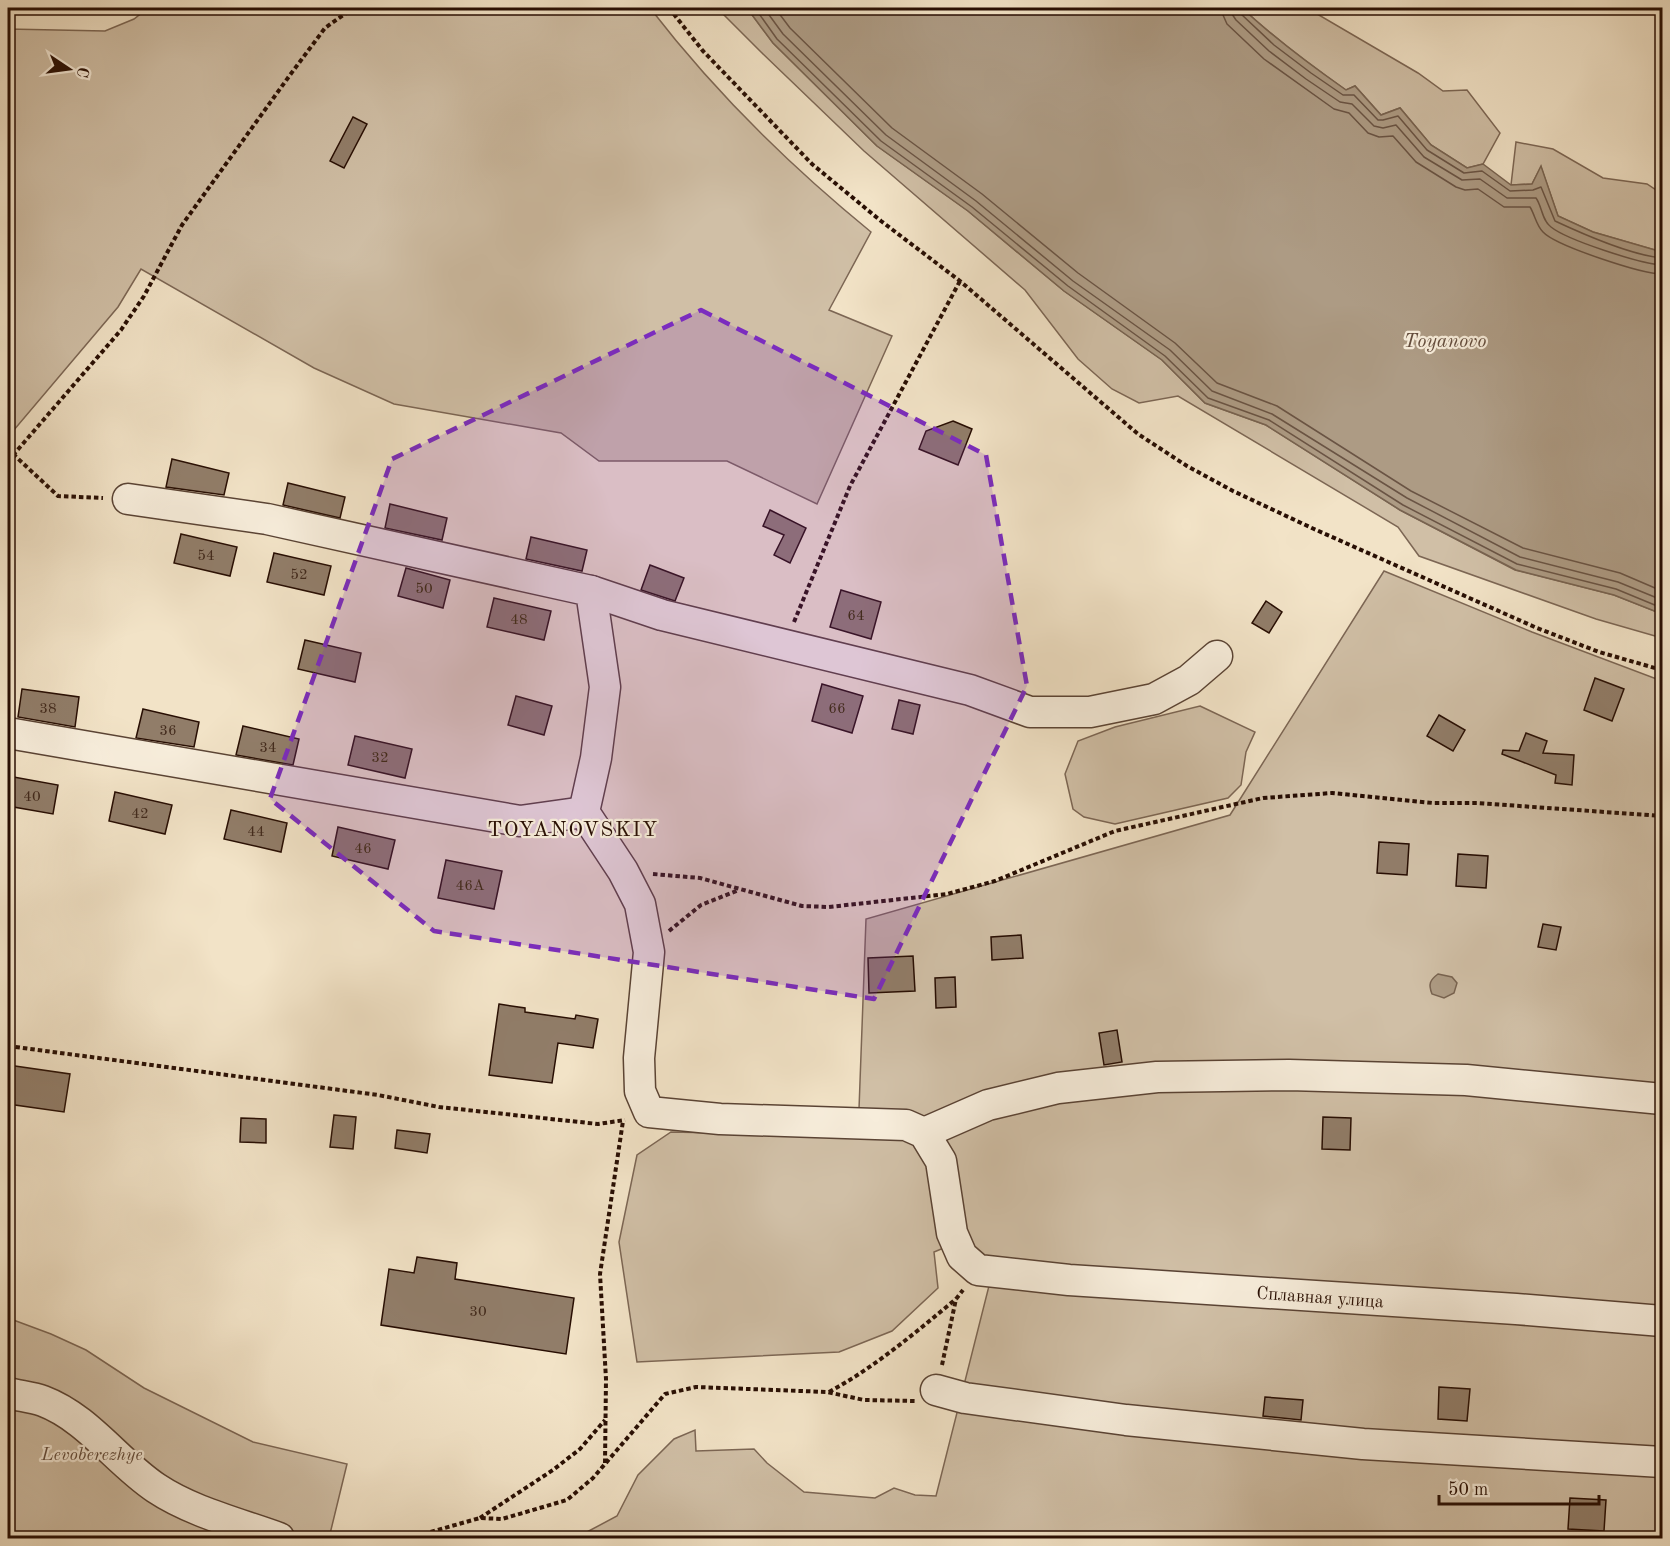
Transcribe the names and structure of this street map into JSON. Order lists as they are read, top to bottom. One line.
{"streets":{"street":["Сплавная улица"]},"districts":["TOYANOVSKIY"],"water":["Toyanovo"],"parks":["Levoberezhye"],"house_numbers":["54","52","50","64","48","38","66","36","34","32","40","42","44","46","46А","30"],"scale_bar":"50 m","north":"right"}
